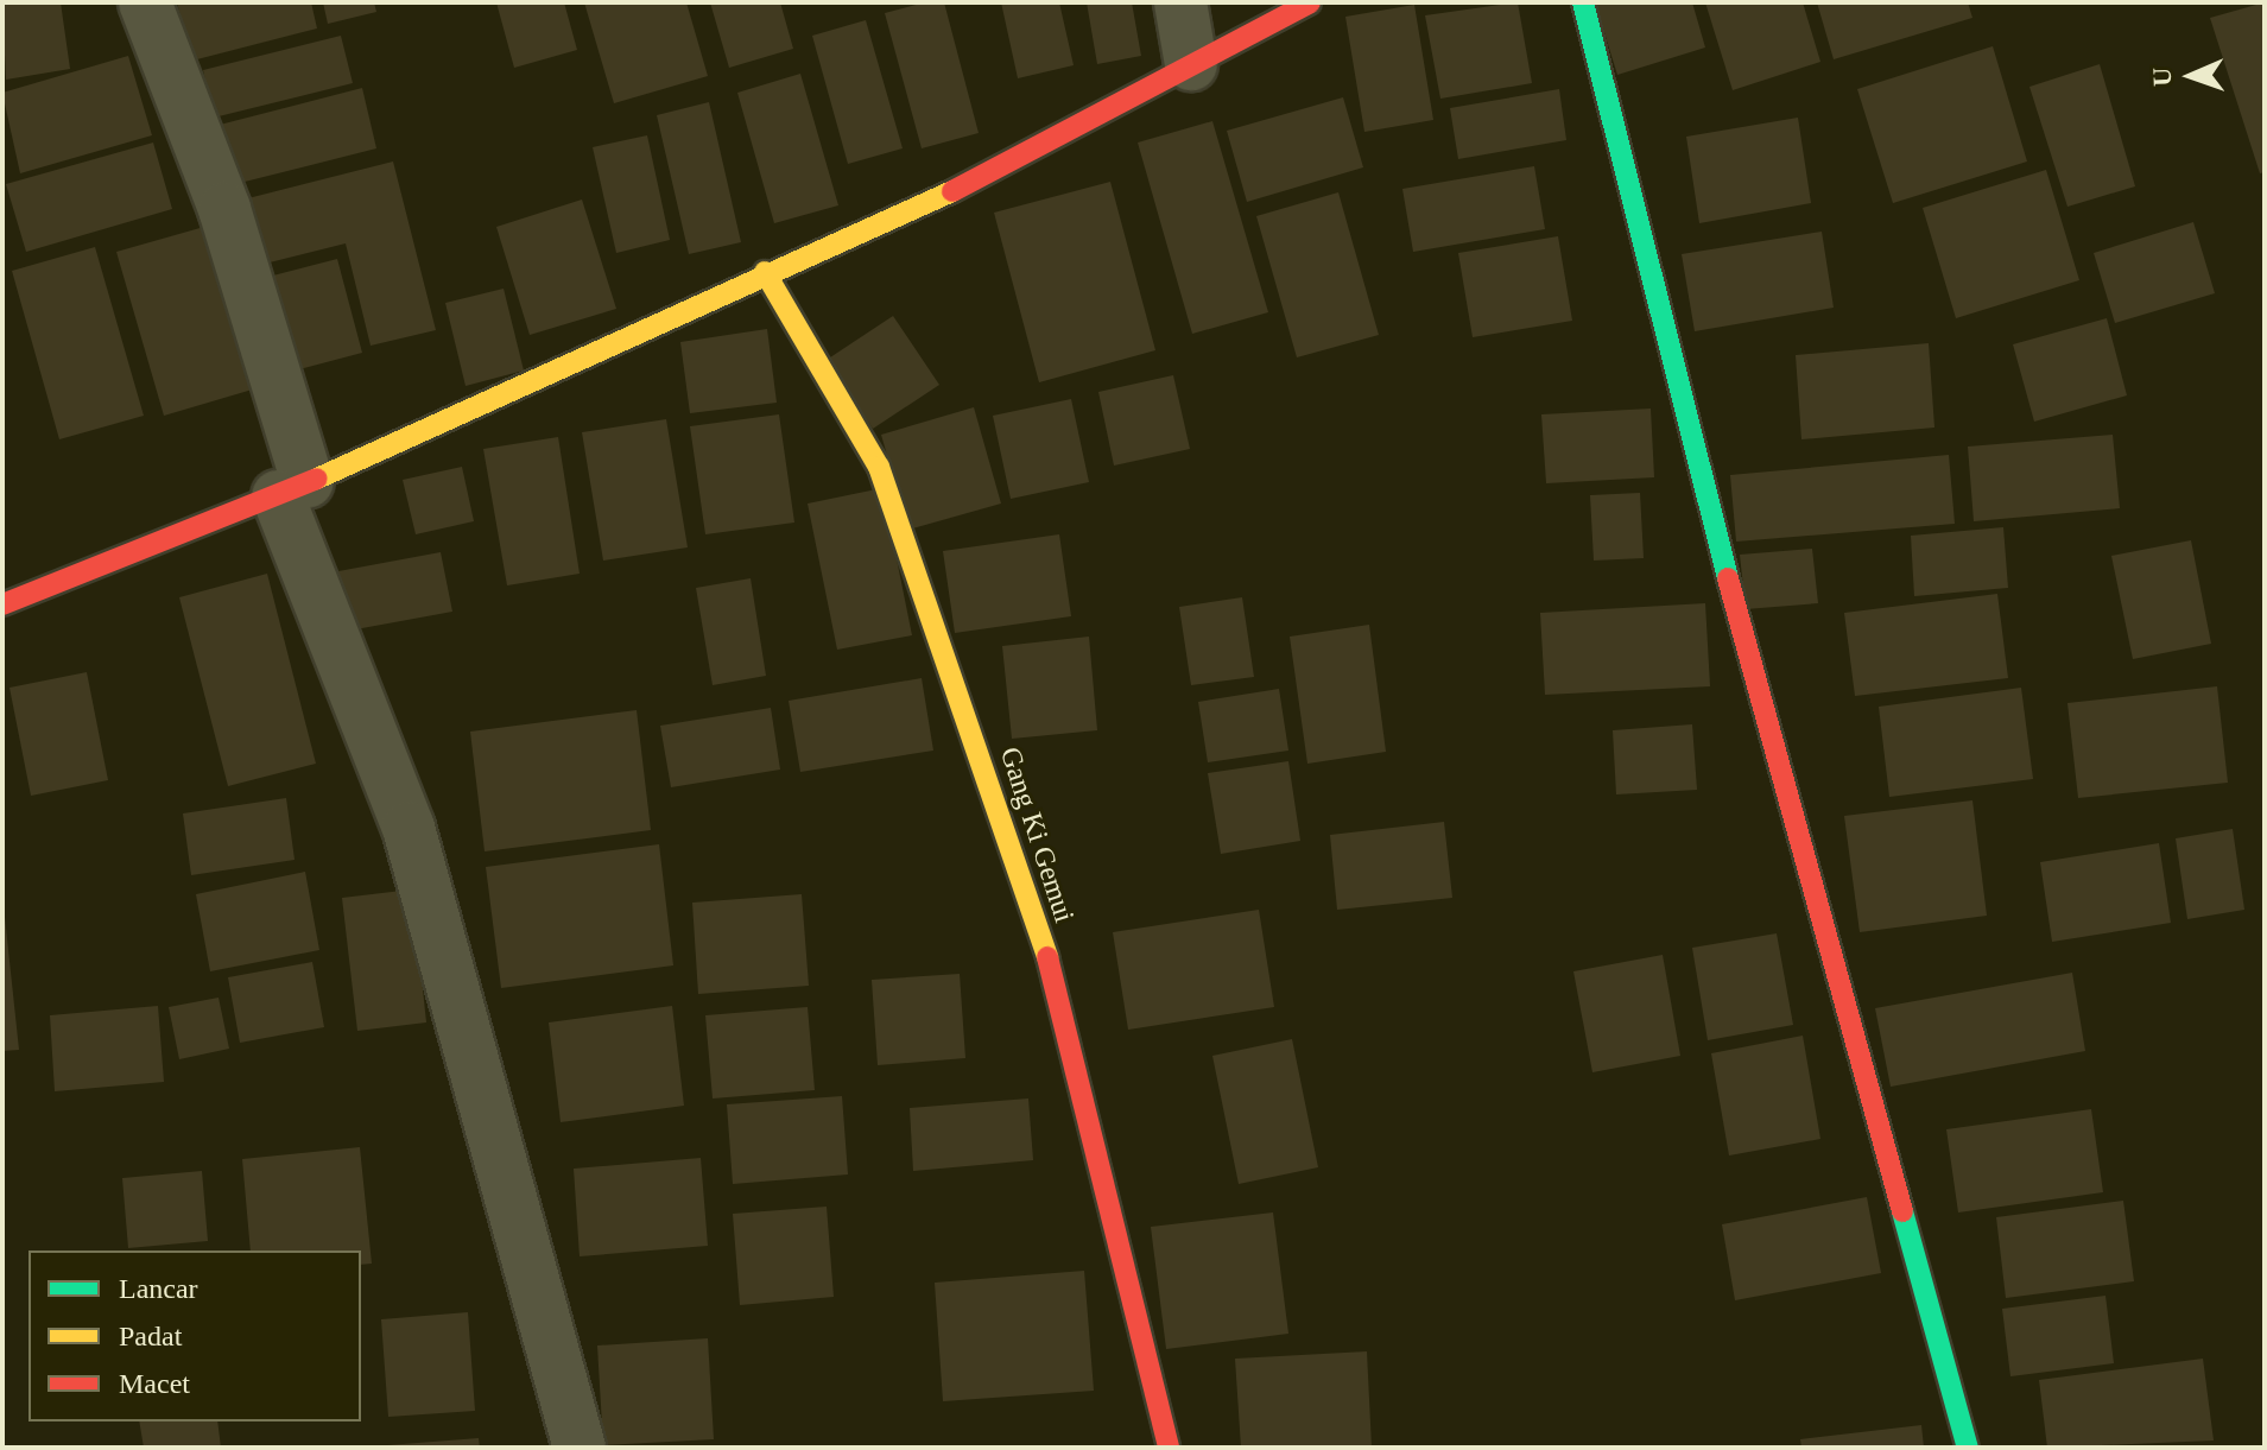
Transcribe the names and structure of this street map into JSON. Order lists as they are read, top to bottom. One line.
{"streets":{"street":["Gang Ki Gemui"]},"legend":["Lancar","Padat","Macet"],"north":"left"}
